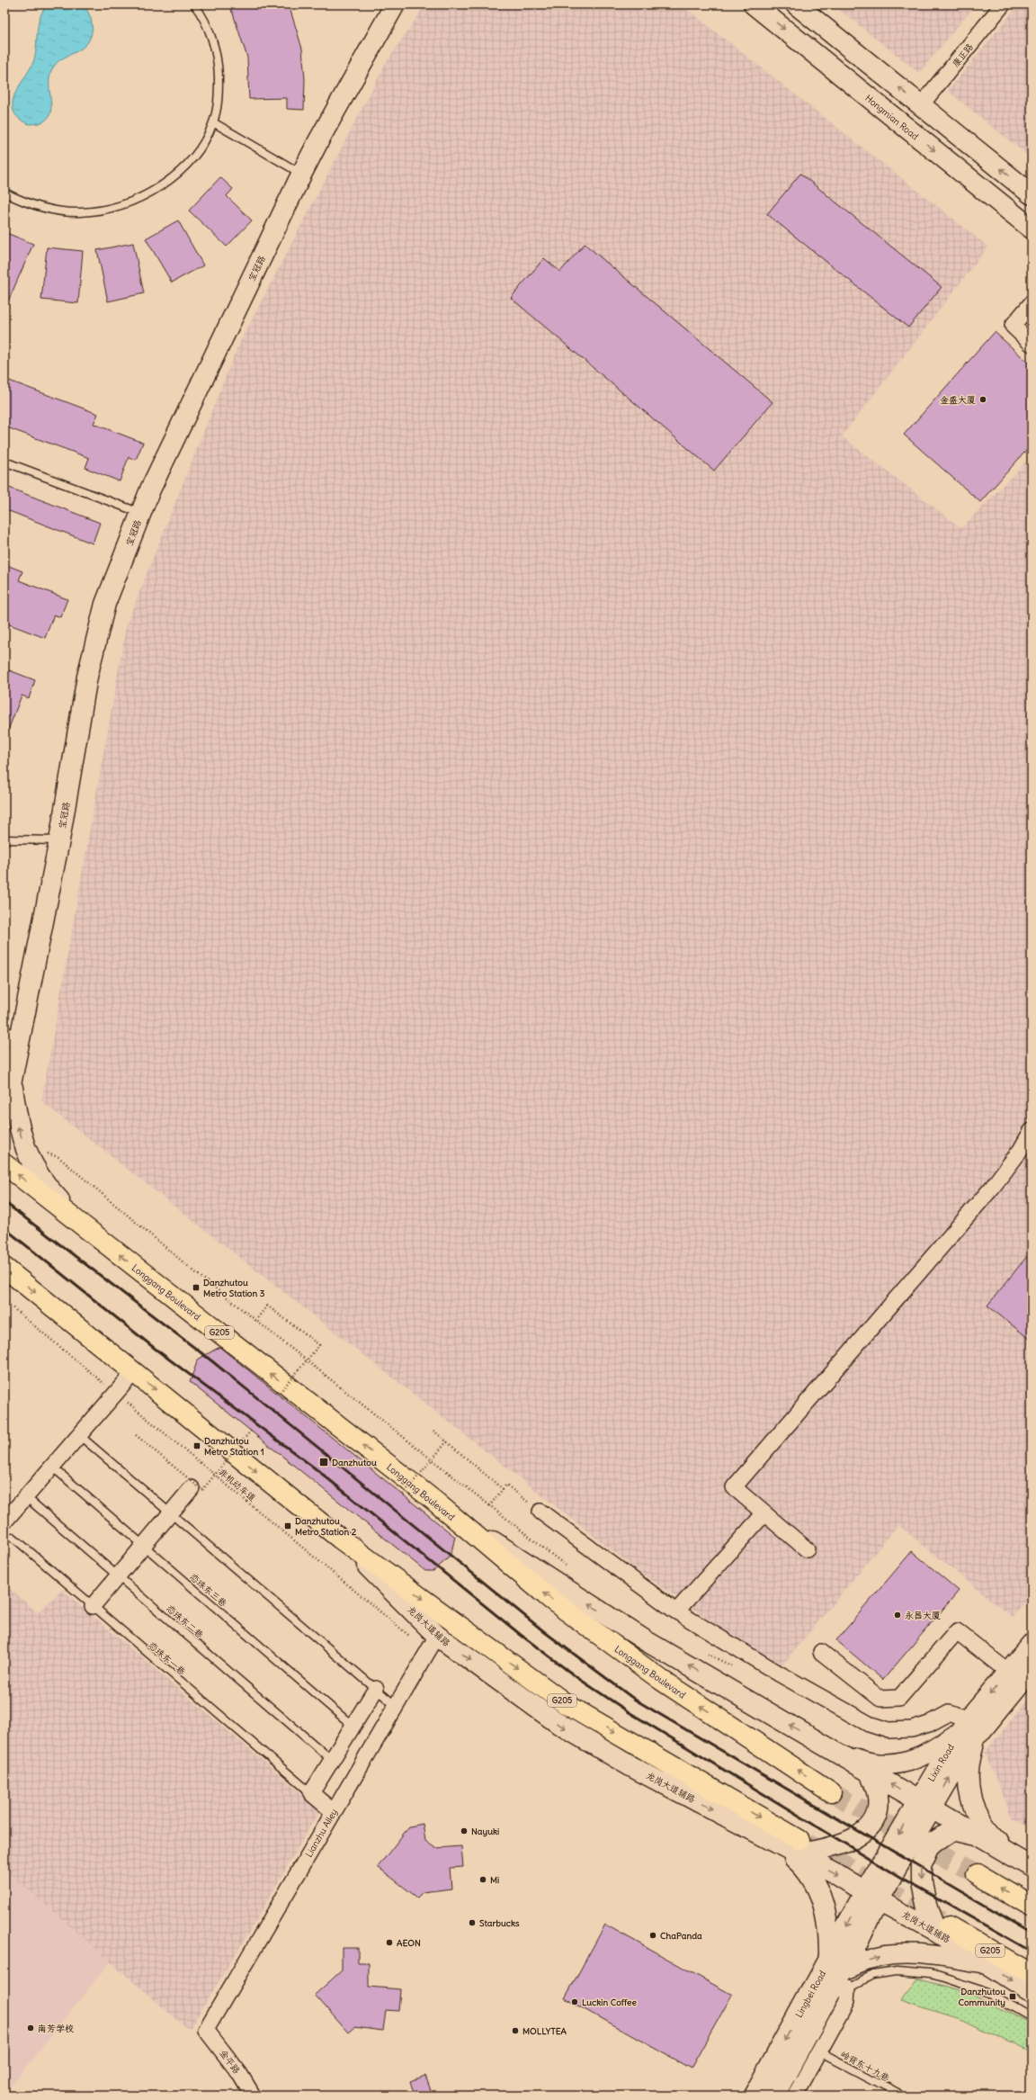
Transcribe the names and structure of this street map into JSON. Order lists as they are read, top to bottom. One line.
{"streets":{"highway":["Longgang Boulevard","G205"],"street":["康正路","Hongmian Road","宝冠路","龙岗大道辅路","Lixin Road","Lianzhu Alley","Lingbei Road","金平路"],"lane":["恋珠东三巷","恋珠东二巷","恋珠东一巷","岭背东十九巷"],"path":["非机动车道"]},"crossings":[["G205","龙岗大道辅路"],["非机动车道","龙岗大道辅路"],["非机动车道","Lianzhu Alley"],["龙岗大道辅路","Lixin Road"],["龙岗大道辅路","Lianzhu Alley"],["龙岗大道辅路","Lingbei Road"],["Lixin Road","Lingbei Road"],["Lianzhu Alley","金平路"]],"places":{"other":["金盛大厦","永昌大厦","Nayuki","Mi","Starbucks","ChaPanda","AEON","Luckin Coffee","南芳学校","MOLLYTEA"],"transit":["Danzhutou Metro Station 3","Danzhutou Metro Station 1","Danzhutou","Danzhutou Metro Station 2","Danzhutou Community"]}}
